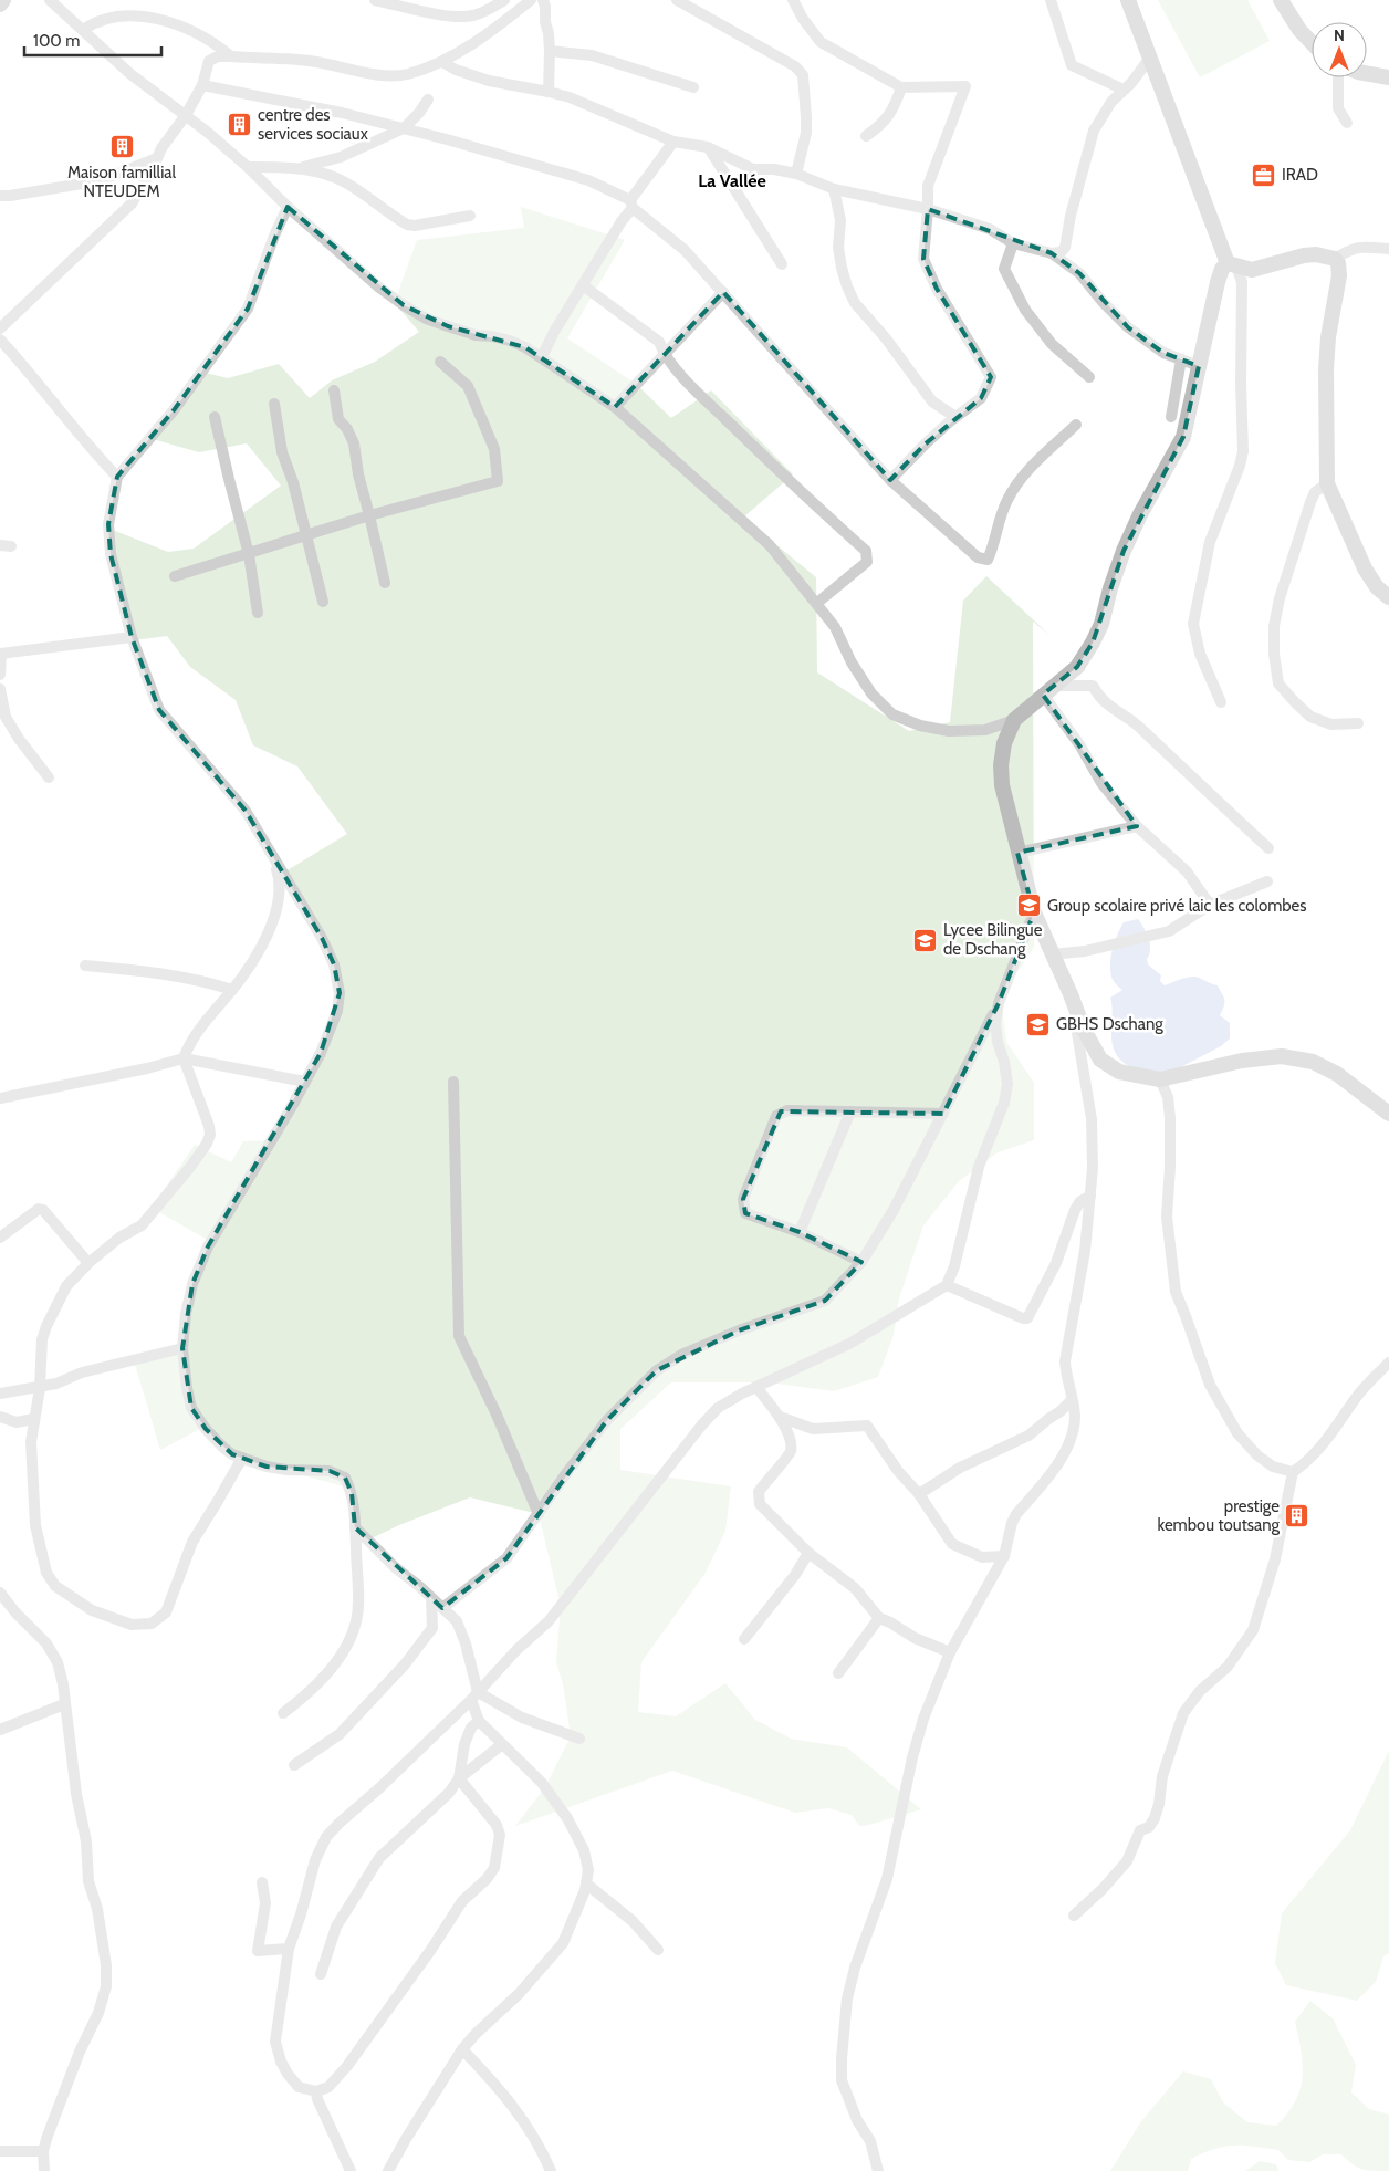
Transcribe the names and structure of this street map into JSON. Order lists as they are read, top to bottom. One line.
{"districts":["La Vallée"],"places":{"building":["centre des services sociaux","Maison famillial NTEUDEM","prestige kembou toutsang"],"office":["IRAD"],"school or university":["Group scolaire privé laic les colombes","Lycee Bilingue de Dschang","GBHS Dschang"]},"scale_bar":"100 m","north":"top"}
